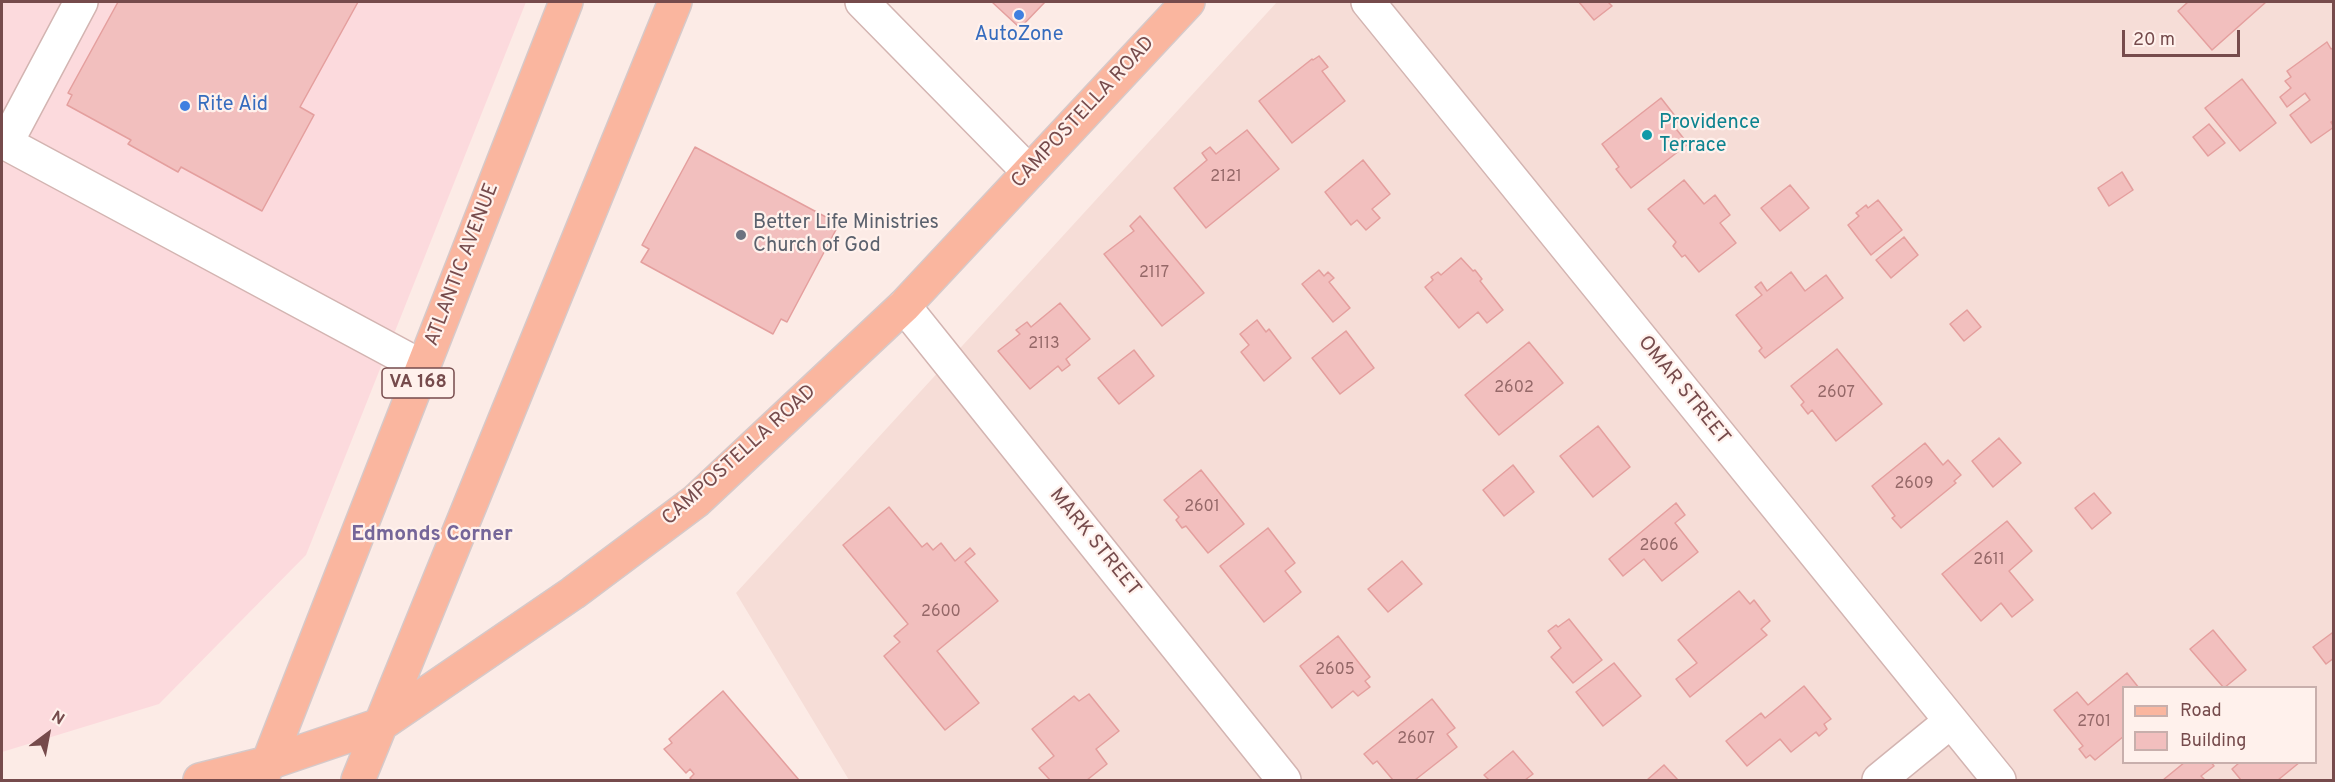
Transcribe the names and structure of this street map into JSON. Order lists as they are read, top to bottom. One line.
{"streets":{"main road":["CAMPOSTELLA ROAD","ATLANTIC AVENUE","VA 168"],"street":["OMAR STREET","MARK STREET"]},"crossings":[["CAMPOSTELLA ROAD","ATLANTIC AVENUE"],["CAMPOSTELLA ROAD","MARK STREET"]],"districts":["Edmonds Corner"],"places":["AutoZone","Rite Aid","Providence Terrace","Better Life Ministries Church of God"],"house_numbers":["2121","2117","2113","2602","2607","2609","2601","2606","2611","2600","2605","2701","2607"],"legend":["Road","Building"],"scale_bar":"20 m","north":"top right"}
